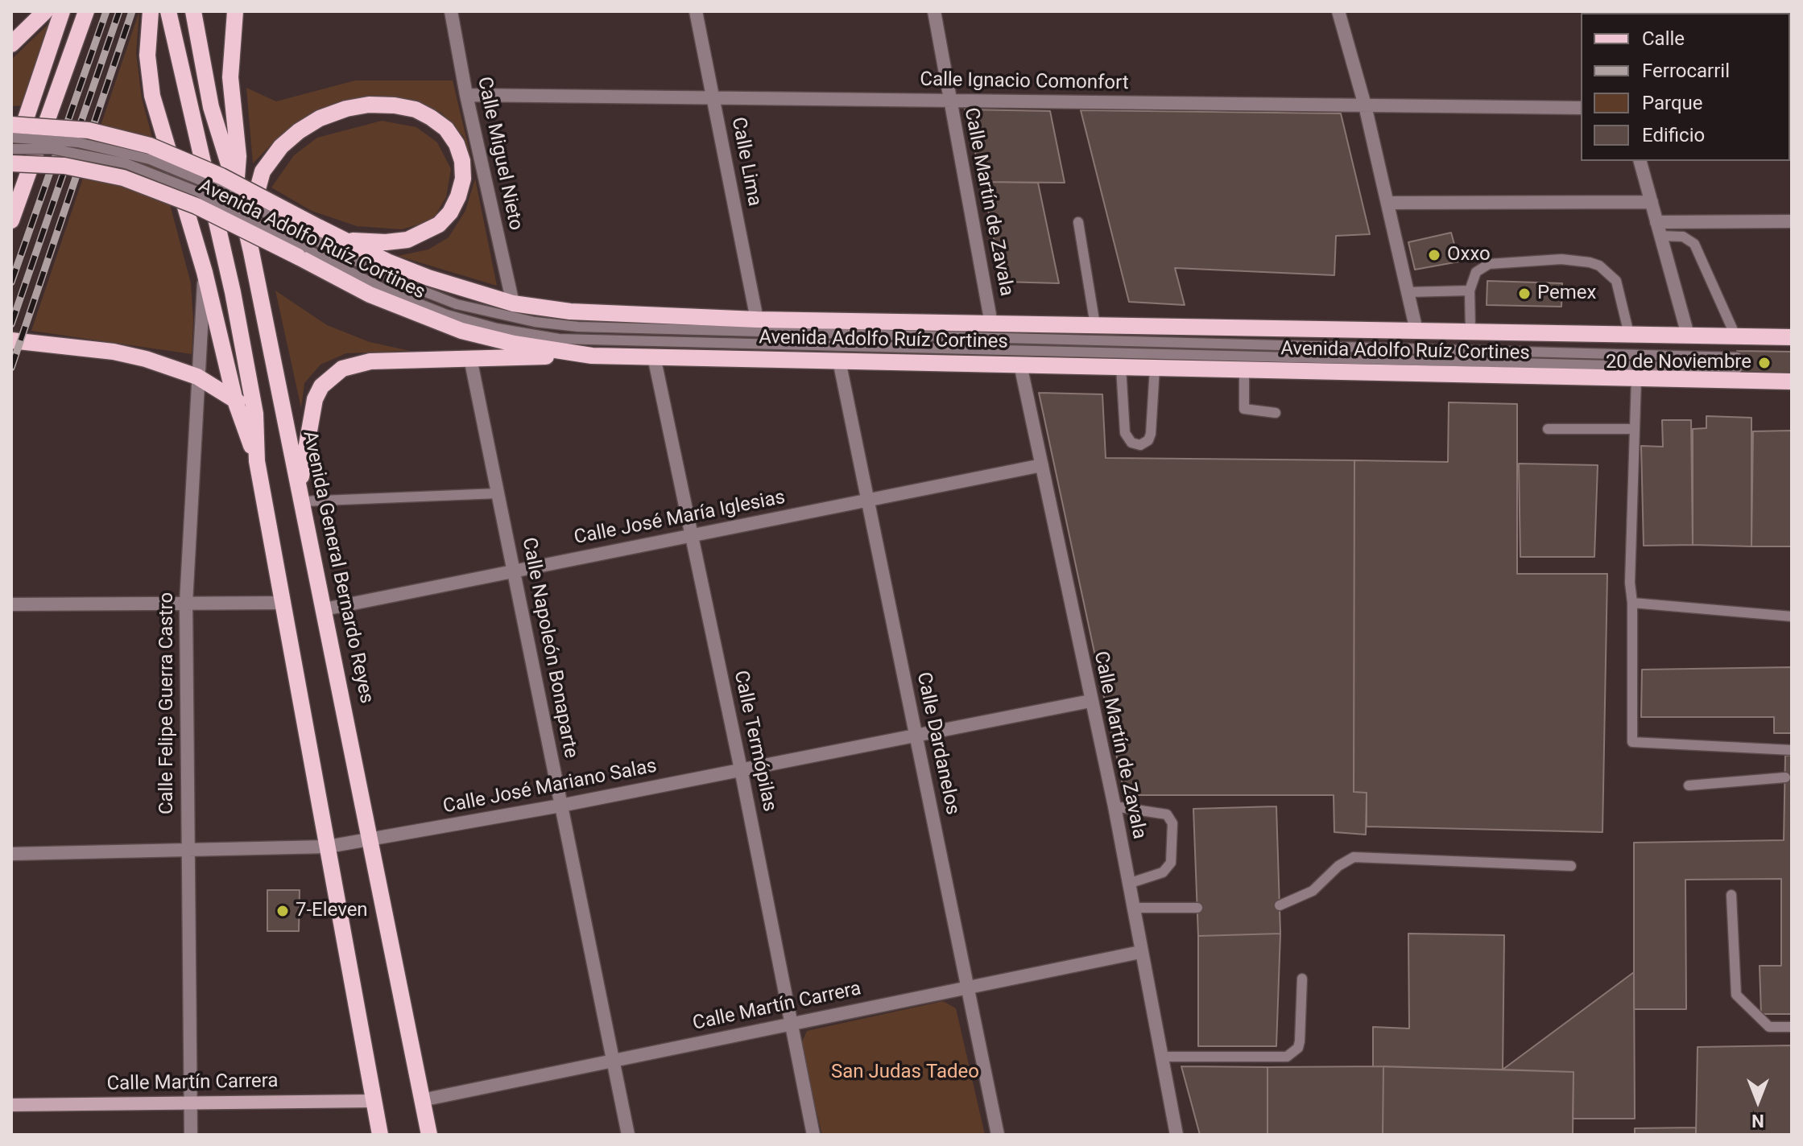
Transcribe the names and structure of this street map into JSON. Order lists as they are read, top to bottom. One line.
{"streets":{"main road":["Avenida Adolfo Ruíz Cortines","Avenida General Bernardo Reyes"],"street":["Calle Ignacio Comonfort","Calle Miguel Nieto","Calle Lima","Calle Martín de Zavala","Calle José María Iglesias","Calle Napoleón Bonaparte","Calle Felipe Guerra Castro","Calle Termópilas","Calle Dardanelos","Calle José Mariano Salas","Calle Martín Carrera"]},"crossings":[["Calle Ignacio Comonfort","Calle Miguel Nieto"],["Calle Ignacio Comonfort","Calle Lima"],["Calle Ignacio Comonfort","Calle Martín de Zavala"],["Calle Miguel Nieto","Avenida Adolfo Ruíz Cortines"],["Calle Lima","Avenida Adolfo Ruíz Cortines"],["Calle Martín de Zavala","Avenida Adolfo Ruíz Cortines"],["Calle Martín de Zavala","Calle José María Iglesias"],["Calle Martín de Zavala","Calle José Mariano Salas"],["Calle Martín de Zavala","Calle Martín Carrera"],["Avenida Adolfo Ruíz Cortines","Calle Termópilas"],["Avenida Adolfo Ruíz Cortines","Calle Dardanelos"],["Calle José María Iglesias","Avenida General Bernardo Reyes"],["Calle José María Iglesias","Calle Napoleón Bonaparte"],["Calle José María Iglesias","Calle Termópilas"],["Calle José María Iglesias","Calle Dardanelos"],["Avenida General Bernardo Reyes","Calle José Mariano Salas"],["Avenida General Bernardo Reyes","Calle Martín Carrera"],["Calle Napoleón Bonaparte","Calle José Mariano Salas"],["Calle Napoleón Bonaparte","Calle Martín Carrera"],["Calle Felipe Guerra Castro","Calle José Mariano Salas"],["Calle Felipe Guerra Castro","Calle Martín Carrera"],["Calle Termópilas","Calle José Mariano Salas"],["Calle Termópilas","Calle Martín Carrera"],["Calle Dardanelos","Calle José Mariano Salas"],["Calle Dardanelos","Calle Martín Carrera"]],"parks":["San Judas Tadeo"],"places":["Oxxo","Pemex","20 de Noviembre","7-Eleven"],"legend":["Calle","Ferrocarril","Parque","Edificio"],"north":"bottom"}
